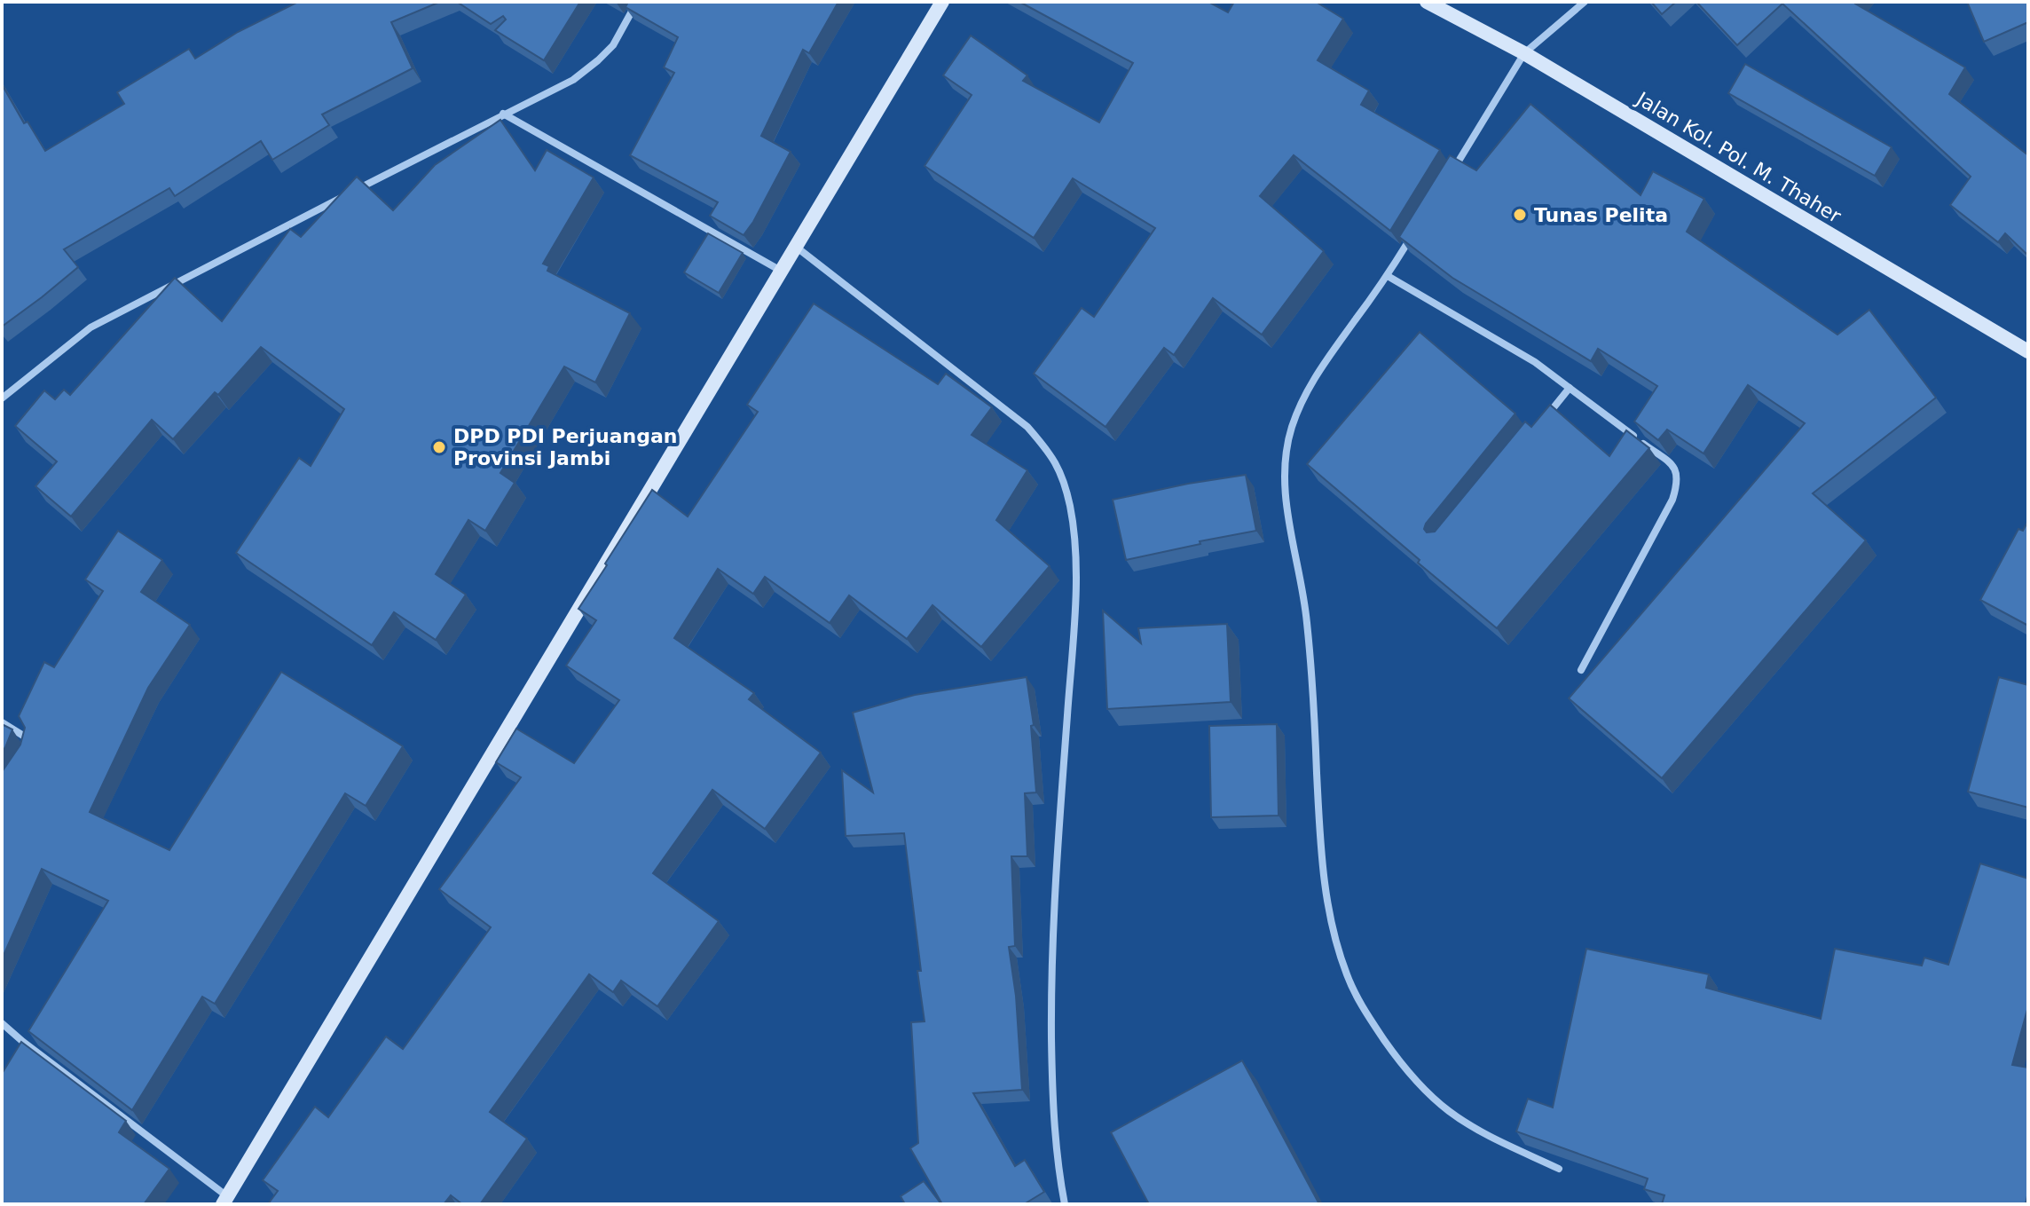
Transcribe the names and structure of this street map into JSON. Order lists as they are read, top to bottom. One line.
{"streets":{"street":["Jalan Kol. Pol. M. Thaher"]},"places":["Tunas Pelita","DPD PDI Perjuangan Provinsi Jambi"]}
